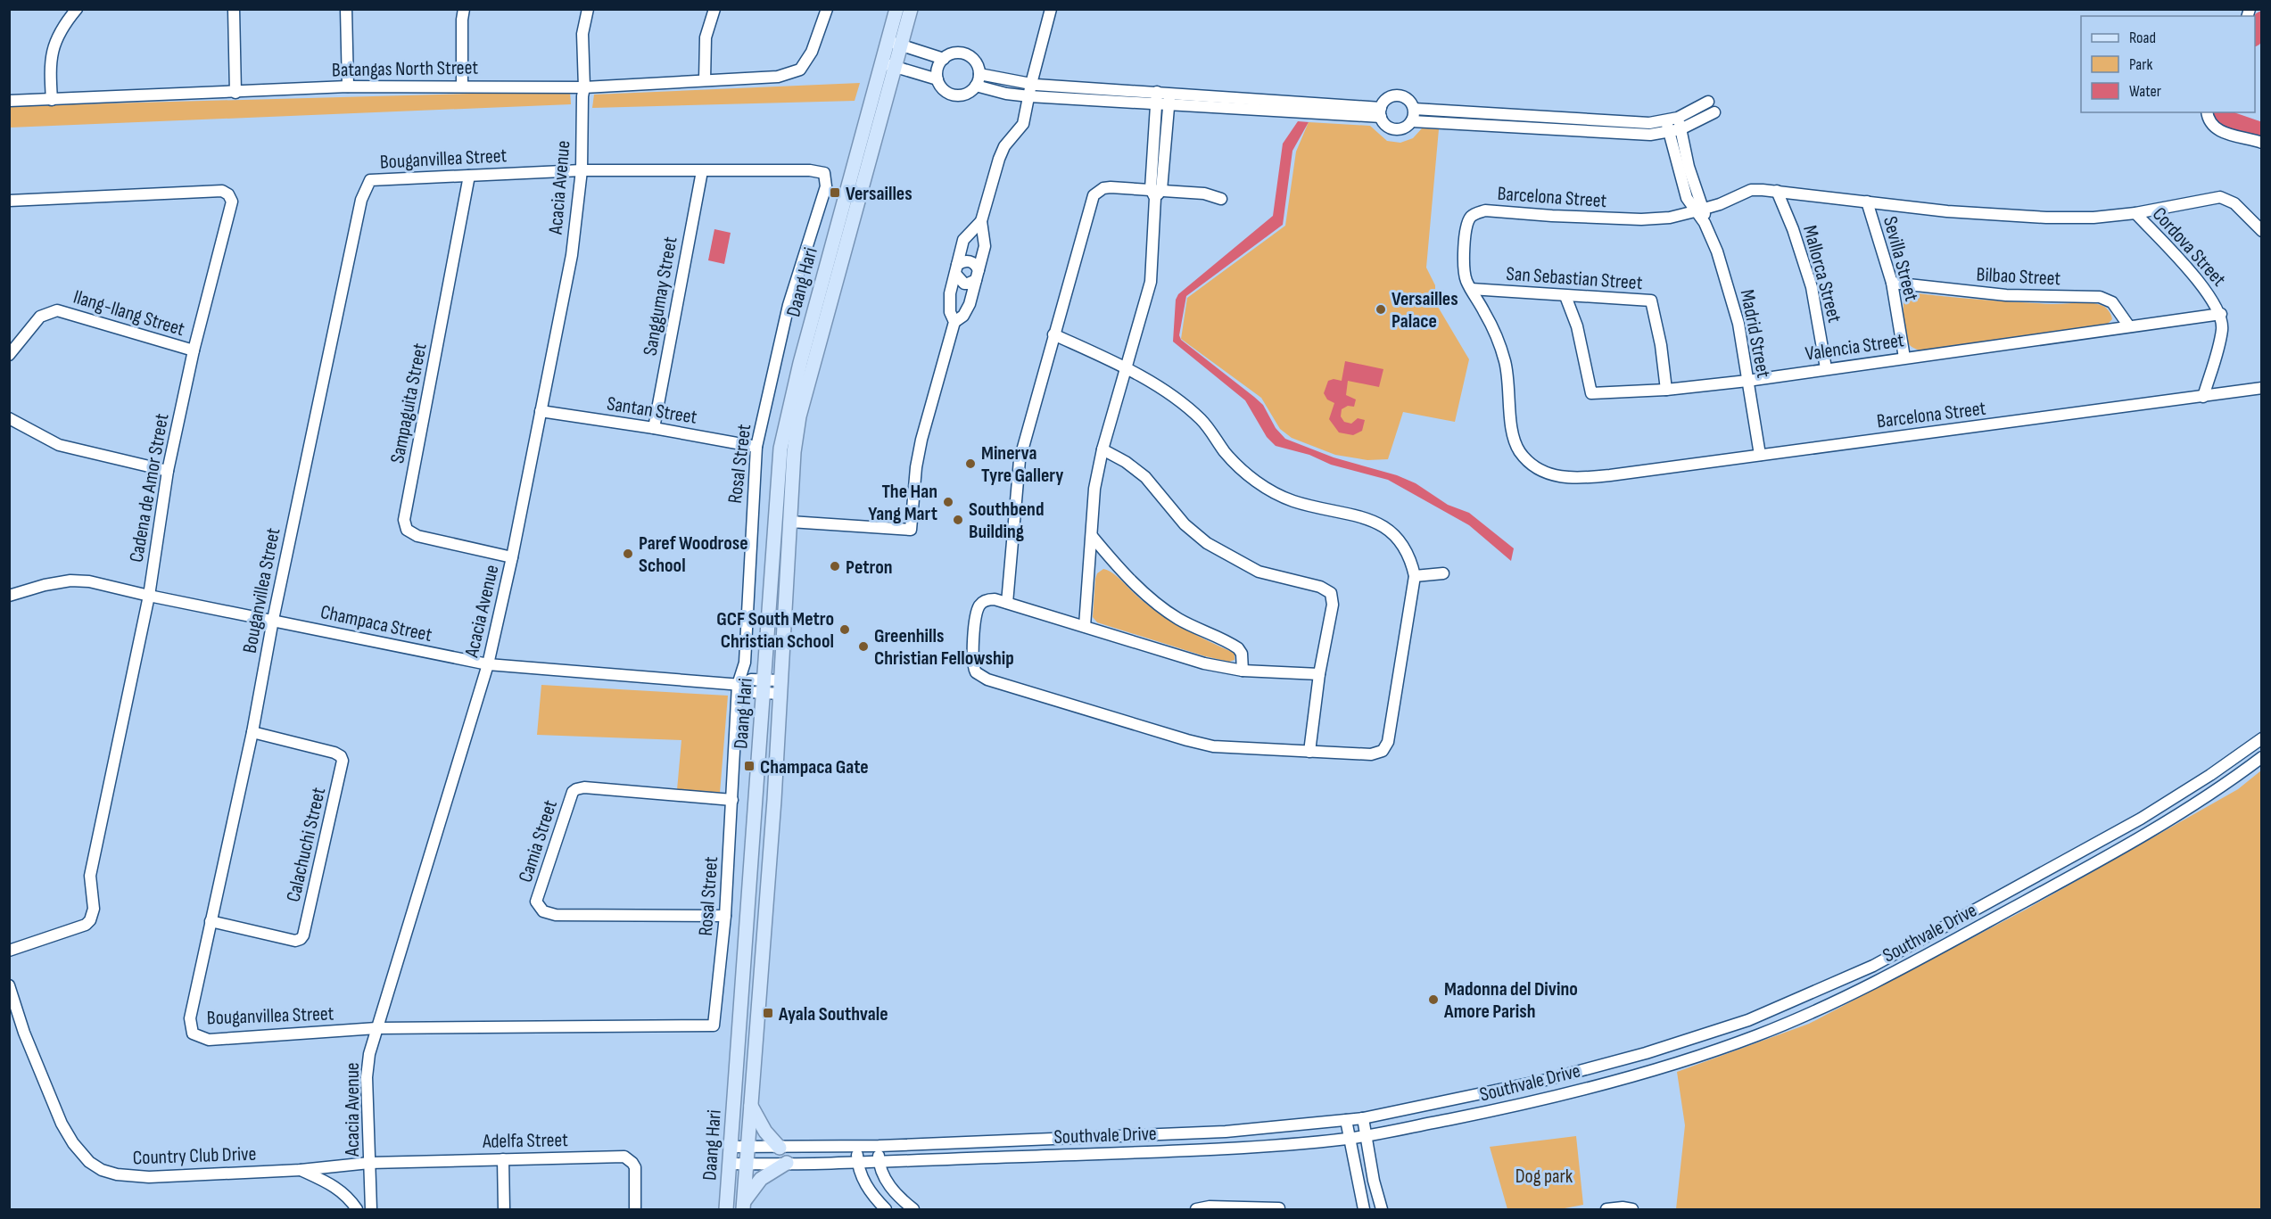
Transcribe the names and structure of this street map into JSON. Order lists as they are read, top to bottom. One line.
{"streets":{"main road":["Daang Hari"],"street":["Batangas North Street","Bouganvillea Street","Acacia Avenue","Barcelona Street","Cordova Street","Sevilla Street","Mallorca Street","Bilbao Street","San Sebastian Street","Sanggumay Street","Ilang-Ilang Street","Madrid Street","Valencia Street","Sampaguita Street","Santan Street","Rosal Street","Cadena de Amor Street","Champaca Street","Camia Street","Calachuchi Street","Southvale Drive","Adelfa Street","Country Club Drive"]},"crossings":[["Batangas North Street","Acacia Avenue"],["Bouganvillea Street","Acacia Avenue"],["Bouganvillea Street","Sampaguita Street"],["Bouganvillea Street","Rosal Street"],["Bouganvillea Street","Champaca Street"],["Bouganvillea Street","Calachuchi Street"],["Acacia Avenue","Sampaguita Street"],["Acacia Avenue","Santan Street"],["Acacia Avenue","Rosal Street"],["Acacia Avenue","Champaca Street"],["Acacia Avenue","Adelfa Street"],["Acacia Avenue","Country Club Drive"],["Barcelona Street","Cordova Street"],["Barcelona Street","Sevilla Street"],["Barcelona Street","Mallorca Street"],["Barcelona Street","San Sebastian Street"],["Barcelona Street","Madrid Street"],["Cordova Street","Valencia Street"],["Sevilla Street","Bilbao Street"],["Sevilla Street","Valencia Street"],["Mallorca Street","Valencia Street"],["Bilbao Street","Valencia Street"],["San Sebastian Street","Valencia Street"],["Daang Hari","Southvale Drive"],["Sanggumay Street","Santan Street"],["Sanggumay Street","Rosal Street"],["Ilang-Ilang Street","Cadena de Amor Street"],["Madrid Street","Valencia Street"],["Santan Street","Rosal Street"],["Rosal Street","Champaca Street"],["Rosal Street","Camia Street"],["Cadena de Amor Street","Champaca Street"],["Adelfa Street","Country Club Drive"]],"parks":["Dog park"],"places":{"transit":["Versailles","Champaca Gate","Ayala Southvale"],"other":["Versailles Palace","Minerva Tyre Gallery","The Han Yang Mart","Southbend Building","Paref Woodrose School","Petron","GCF South Metro Christian School","Greenhills Christian Fellowship","Madonna del Divino Amore Parish"]},"legend":["Road","Park","Water"]}
